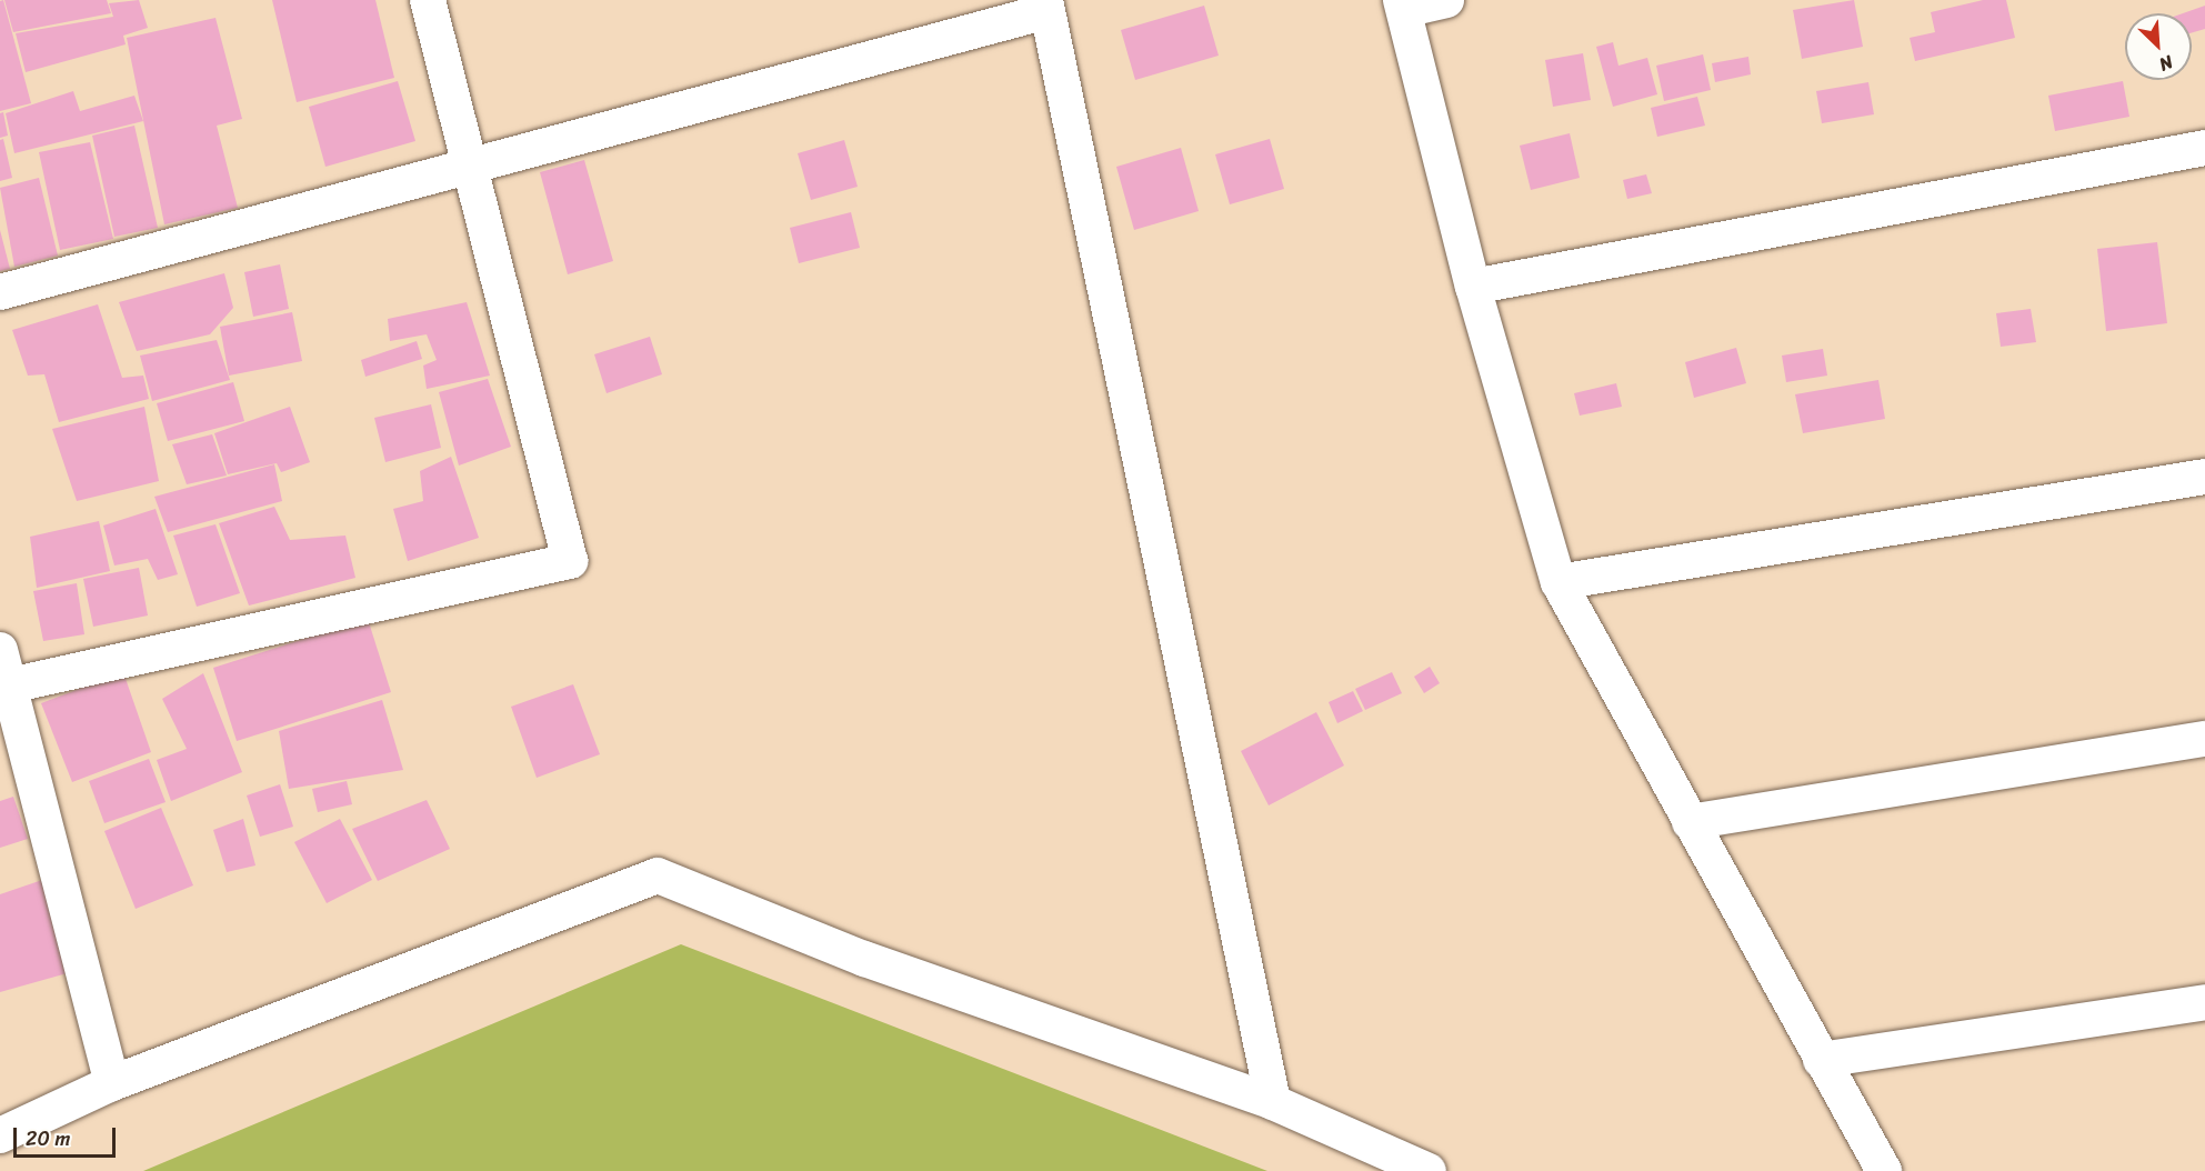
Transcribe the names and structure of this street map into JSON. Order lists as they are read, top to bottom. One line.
{"scale_bar":"20 m","north":"bottom right"}
